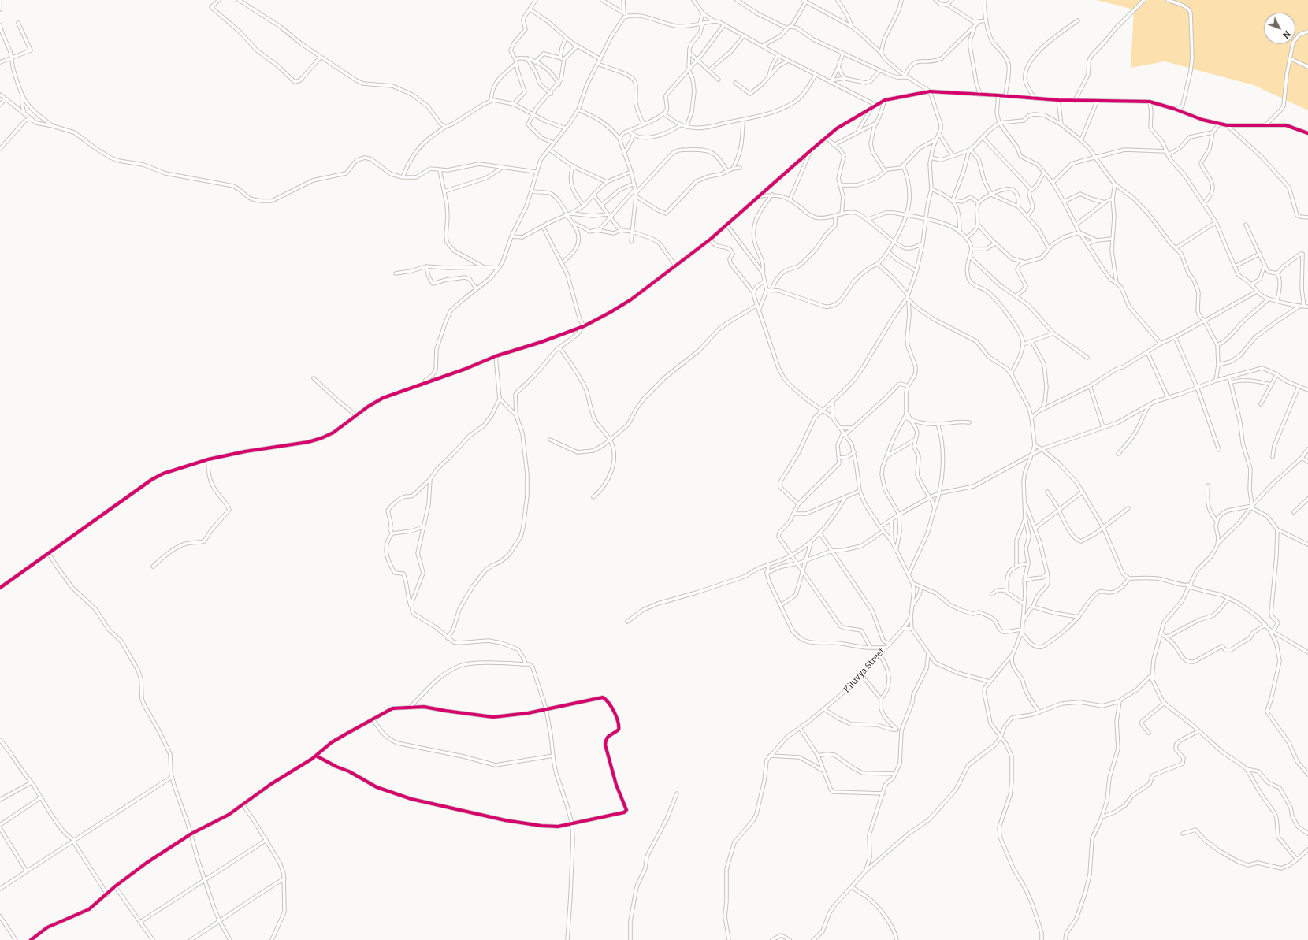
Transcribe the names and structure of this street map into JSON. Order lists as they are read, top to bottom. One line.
{"streets":{"street":["Kiluvya Street"]},"north":"bottom right"}
